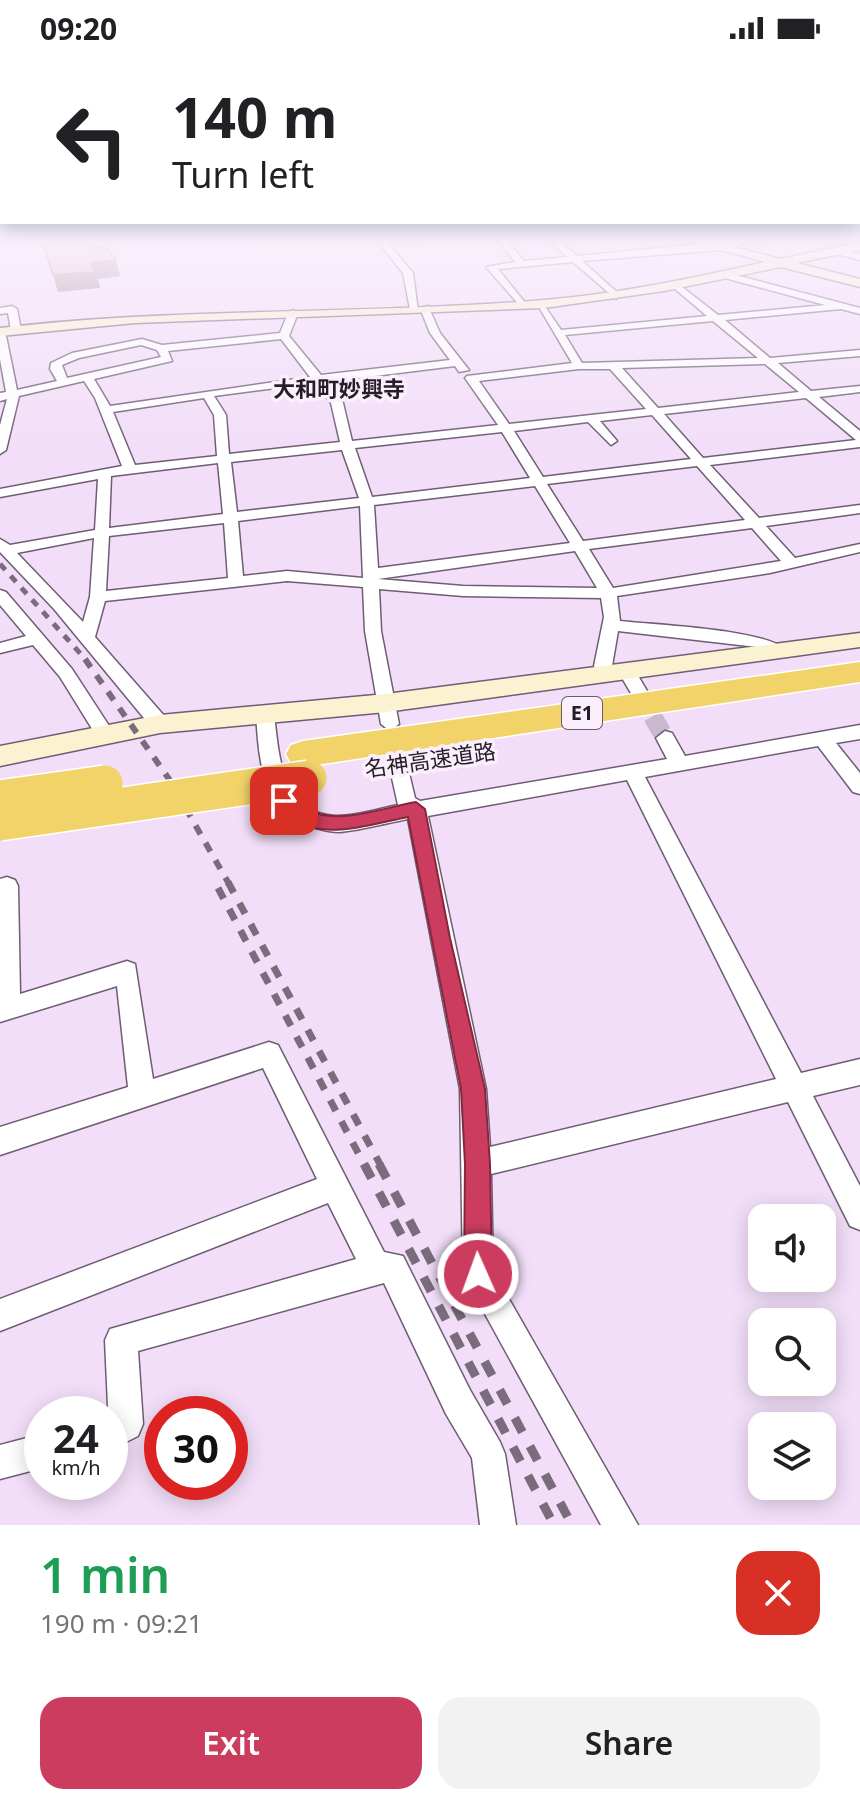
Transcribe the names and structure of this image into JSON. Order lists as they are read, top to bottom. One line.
{"streets":{"highway":["E1","名神高速道路"]},"districts":["大和町妙興寺"],"page":{"status":"09:20","turn":["140 m","Turn left"],"speed":"24 km/h","limit":"30","heading":["1 min","190 m · 09:21"],"buttons":["Exit","Share"]}}
